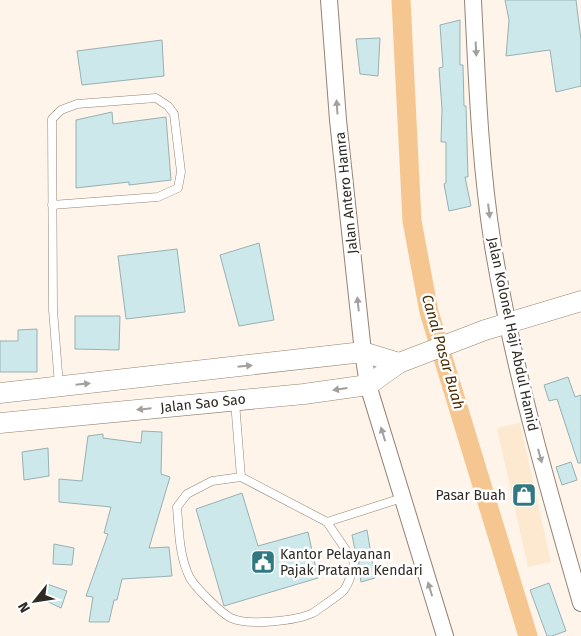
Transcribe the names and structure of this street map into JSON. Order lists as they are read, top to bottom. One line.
{"streets":{"street":["Jalan Antero Hamra","Jalan Kolonel Haji Abdul Hamid","Jalan Sao Sao"]},"crossings":[["Jalan Antero Hamra","Jalan Sao Sao"],["Jalan Kolonel Haji Abdul Hamid","Jalan Sao Sao"]],"one_way":["Jalan Antero Hamra","Jalan Kolonel Haji Abdul Hamid"],"water":["Canal Pasar Buah"],"places":{"shop":["Pasar Buah"],"public building":["Kantor Pelayanan Pajak Pratama Kendari"]},"north":"bottom left"}
